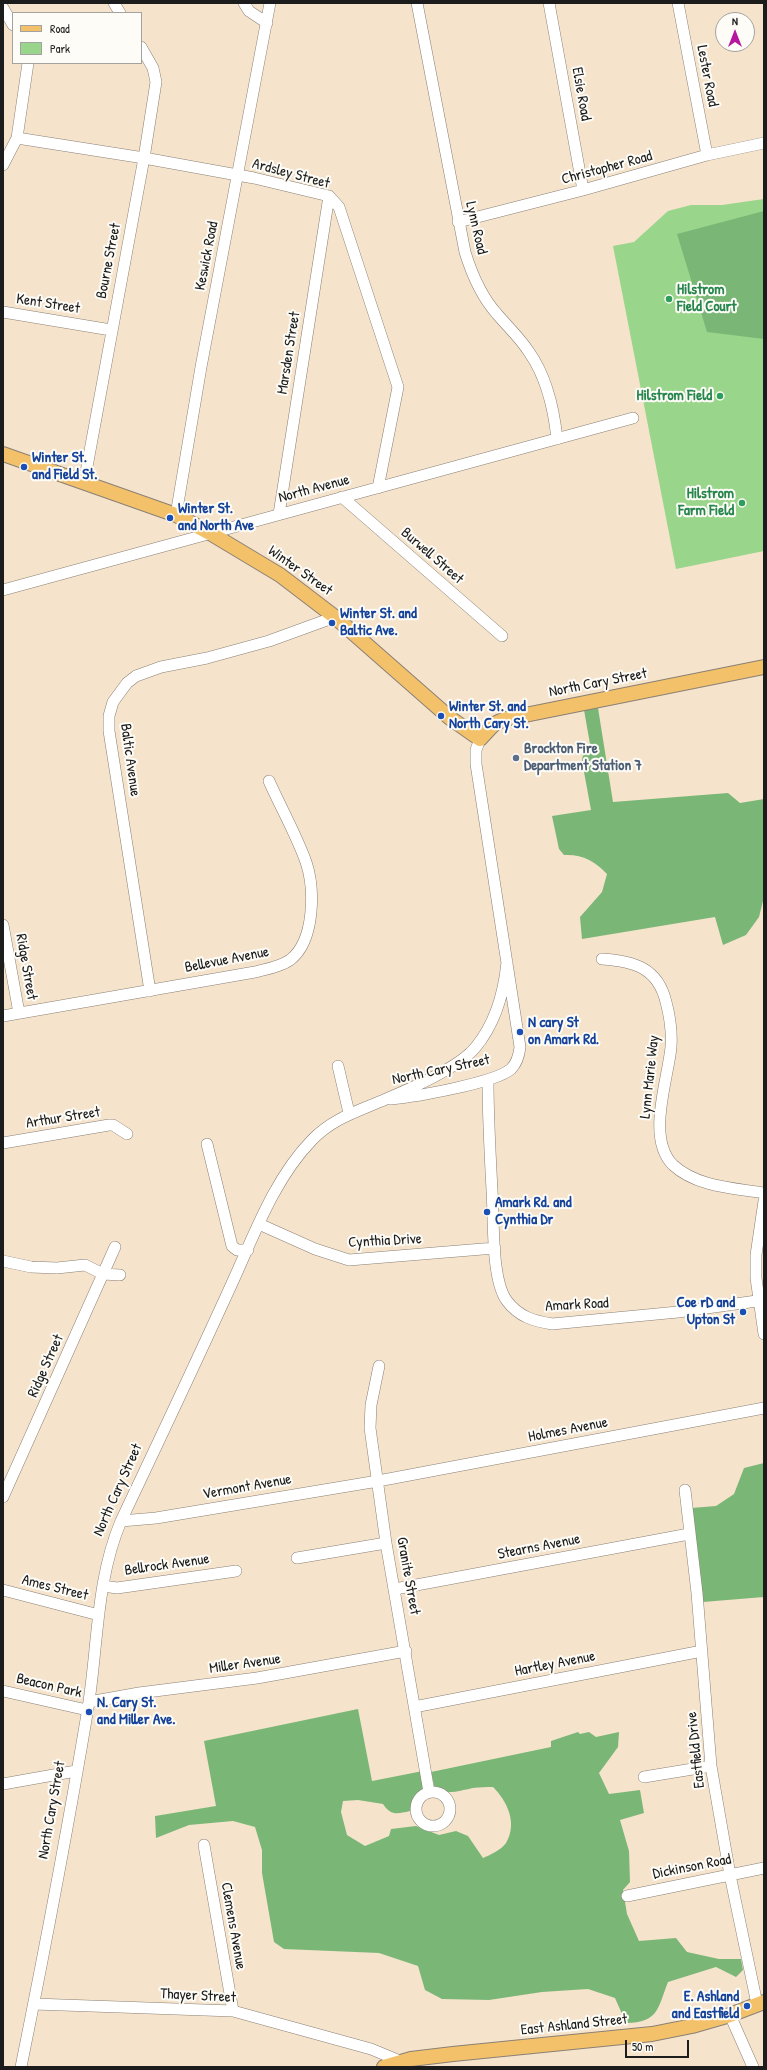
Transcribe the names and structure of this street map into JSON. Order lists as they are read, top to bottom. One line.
{"streets":{"main road":["Winter Street","North Cary Street","East Ashland Street"],"street":["Lester Road","Elsie Road","Christopher Road","Ardsley Street","Lynn Road","Keswick Road","Bourne Street","Kent Street","Marsden Street","North Avenue","Burwell Street","Baltic Avenue","Bellevue Avenue","Ridge Street","Lynn Marie Way","Arthur Street","Cynthia Drive","Amark Road","Holmes Avenue","Vermont Avenue","Stearns Avenue","Bellrock Avenue","Granite Street","Ames Street","Miller Avenue","Hartley Avenue","Beacon Park","Eastfield Drive","Dickinson Road","Clemens Avenue","Thayer Street"]},"crossings":[["Lester Road","Christopher Road"],["Elsie Road","Christopher Road"],["Christopher Road","Lynn Road"],["Ardsley Street","Keswick Road"],["Ardsley Street","Bourne Street"],["Ardsley Street","Marsden Street"],["Ardsley Street","North Avenue"],["Lynn Road","North Avenue"],["Keswick Road","Winter Street"],["Bourne Street","Kent Street"],["Bourne Street","Winter Street"],["Marsden Street","North Avenue"],["North Avenue","Burwell Street"],["North Avenue","Winter Street"],["Winter Street","North Cary Street"],["Winter Street","Baltic Avenue"],["North Cary Street","Cynthia Drive"],["North Cary Street","Amark Road"],["North Cary Street","Vermont Avenue"],["North Cary Street","Bellrock Avenue"],["North Cary Street","Ames Street"],["North Cary Street","Miller Avenue"],["North Cary Street","Beacon Park"],["North Cary Street","Thayer Street"],["Baltic Avenue","Bellevue Avenue"],["Bellevue Avenue","Ridge Street"],["Cynthia Drive","Amark Road"],["Holmes Avenue","Vermont Avenue"],["Holmes Avenue","Granite Street"],["Vermont Avenue","Granite Street"],["Stearns Avenue","Granite Street"],["Stearns Avenue","Eastfield Drive"],["Granite Street","Miller Avenue"],["Granite Street","Hartley Avenue"],["Miller Avenue","Beacon Park"],["Hartley Avenue","Eastfield Drive"],["Eastfield Drive","Dickinson Road"],["Eastfield Drive","East Ashland Street"],["Clemens Avenue","Thayer Street"],["Thayer Street","East Ashland Street"]],"places":["Hilstrom Field Court","Hilstrom Field","Winter St. and Field St.","Hilstrom Farm Field","Winter St. and North Ave","Winter St. and Baltic Ave.","Winter St. and North Cary St.","Brockton Fire Department Station 7","N cary St on Amark Rd.","Amark Rd. and Cynthia Dr","Coe rD and Upton St","N. Cary St. and Miller Ave.","E. Ashland and Eastfield"],"legend":["Road","Park"],"scale_bar":"50 m","north":"top"}
